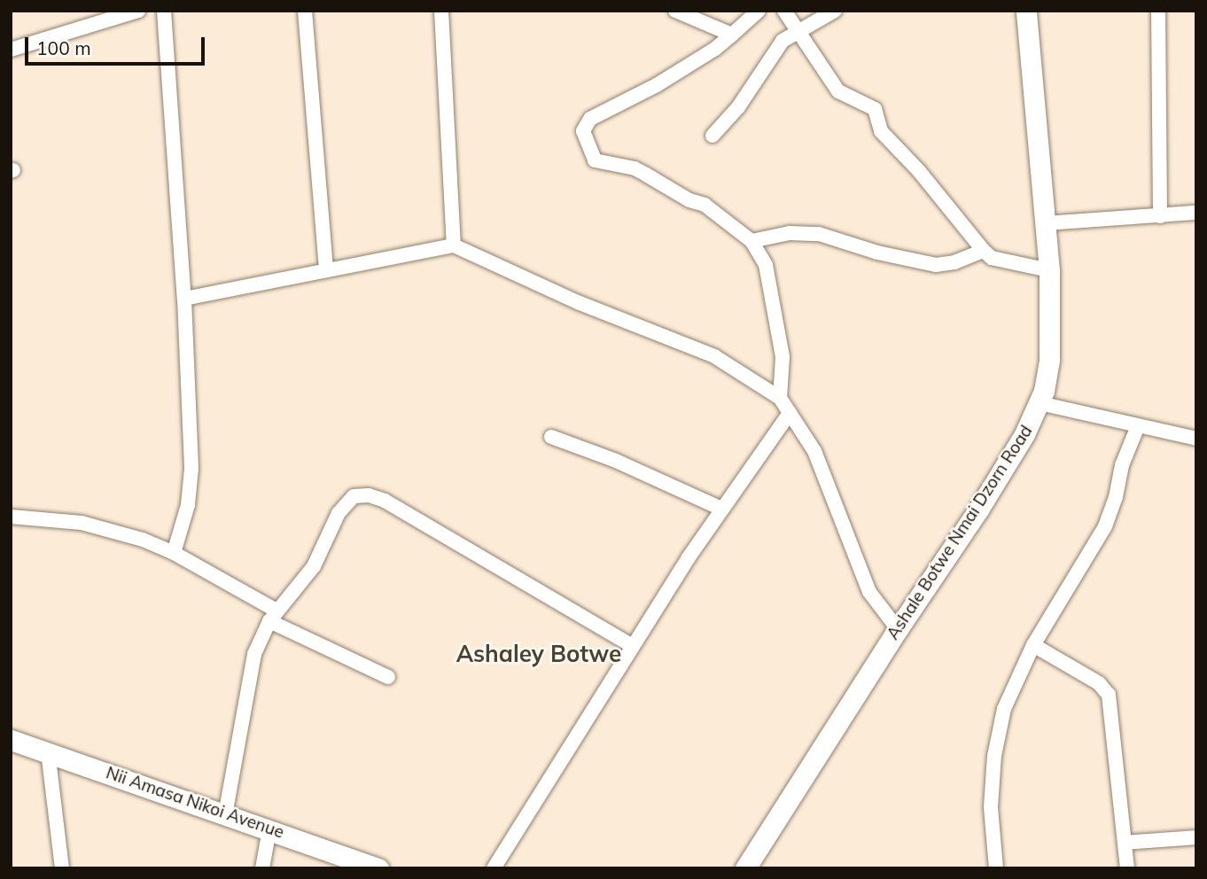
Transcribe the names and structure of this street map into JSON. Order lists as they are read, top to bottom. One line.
{"streets":{"main road":["Ashale Botwe Nmai Dzorn Road","Nii Amasa Nikoi Avenue"]},"districts":["Ashaley Botwe"],"scale_bar":"100 m"}
